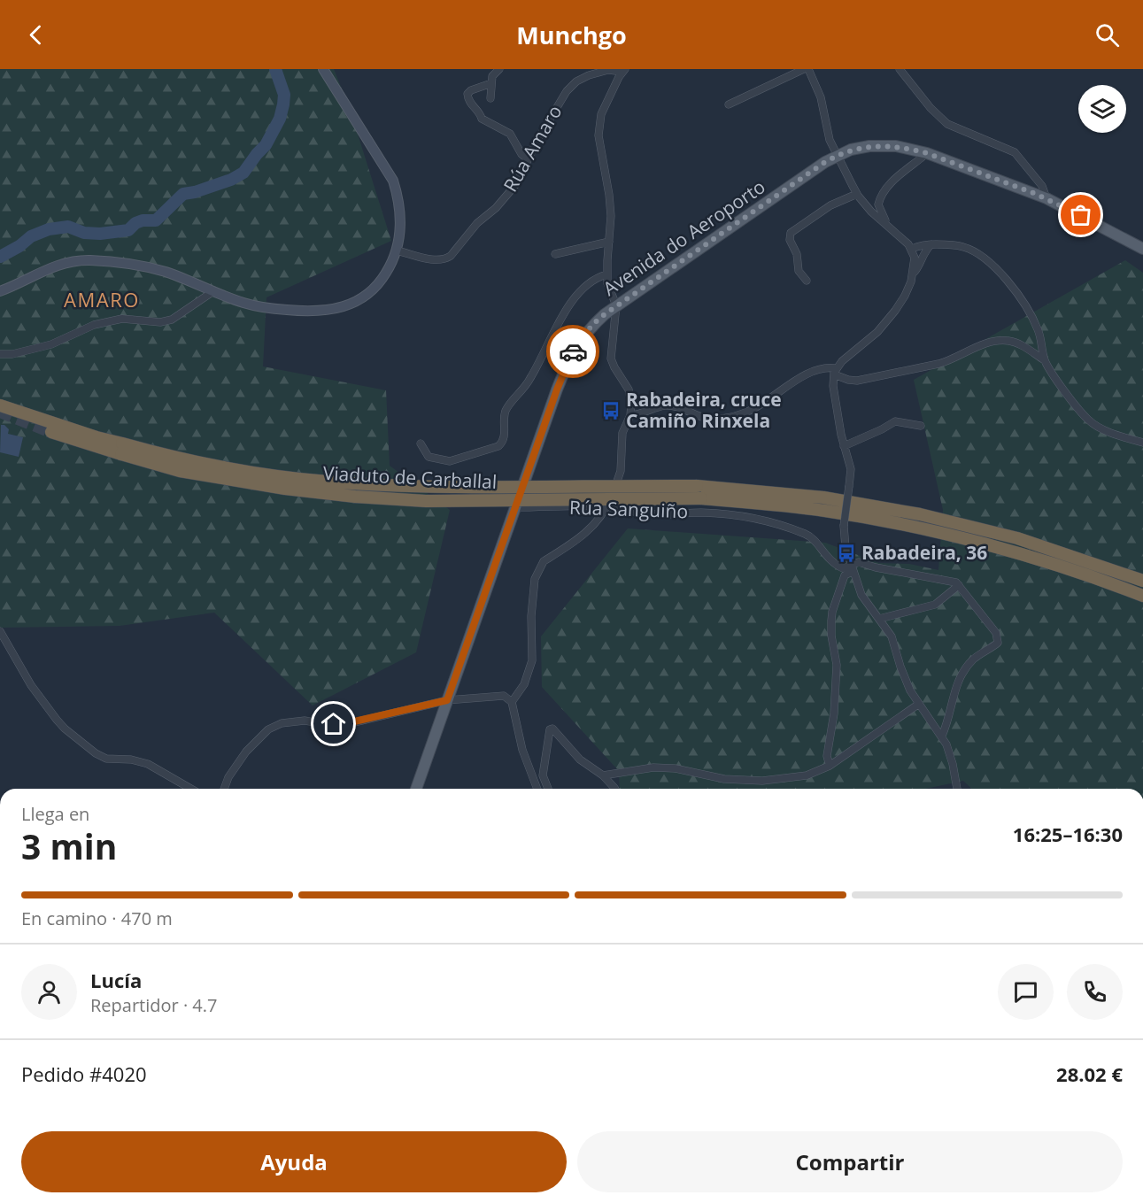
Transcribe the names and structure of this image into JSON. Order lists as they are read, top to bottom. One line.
{"streets":{"highway":["Viaduto de Carballal"],"main road":["Avenida do Aeroporto"],"street":["Rúa Amaro","Rúa Sanguiño"]},"crossings":[["Avenida do Aeroporto","Rúa Sanguiño"]],"districts":["AMARO"],"places":{"bus stop":["Rabadeira, cruce Camiño Rinxela","Rabadeira, 36"]},"page":{"header":"Munchgo","heading":["3 min","Llega en","16:25–16:30"],"panel":["Lucía","Repartidor · 4.7","Pedido #4020","28.02 €"],"bar":"En camino · 470 m","buttons":["Ayuda","Compartir"]}}
